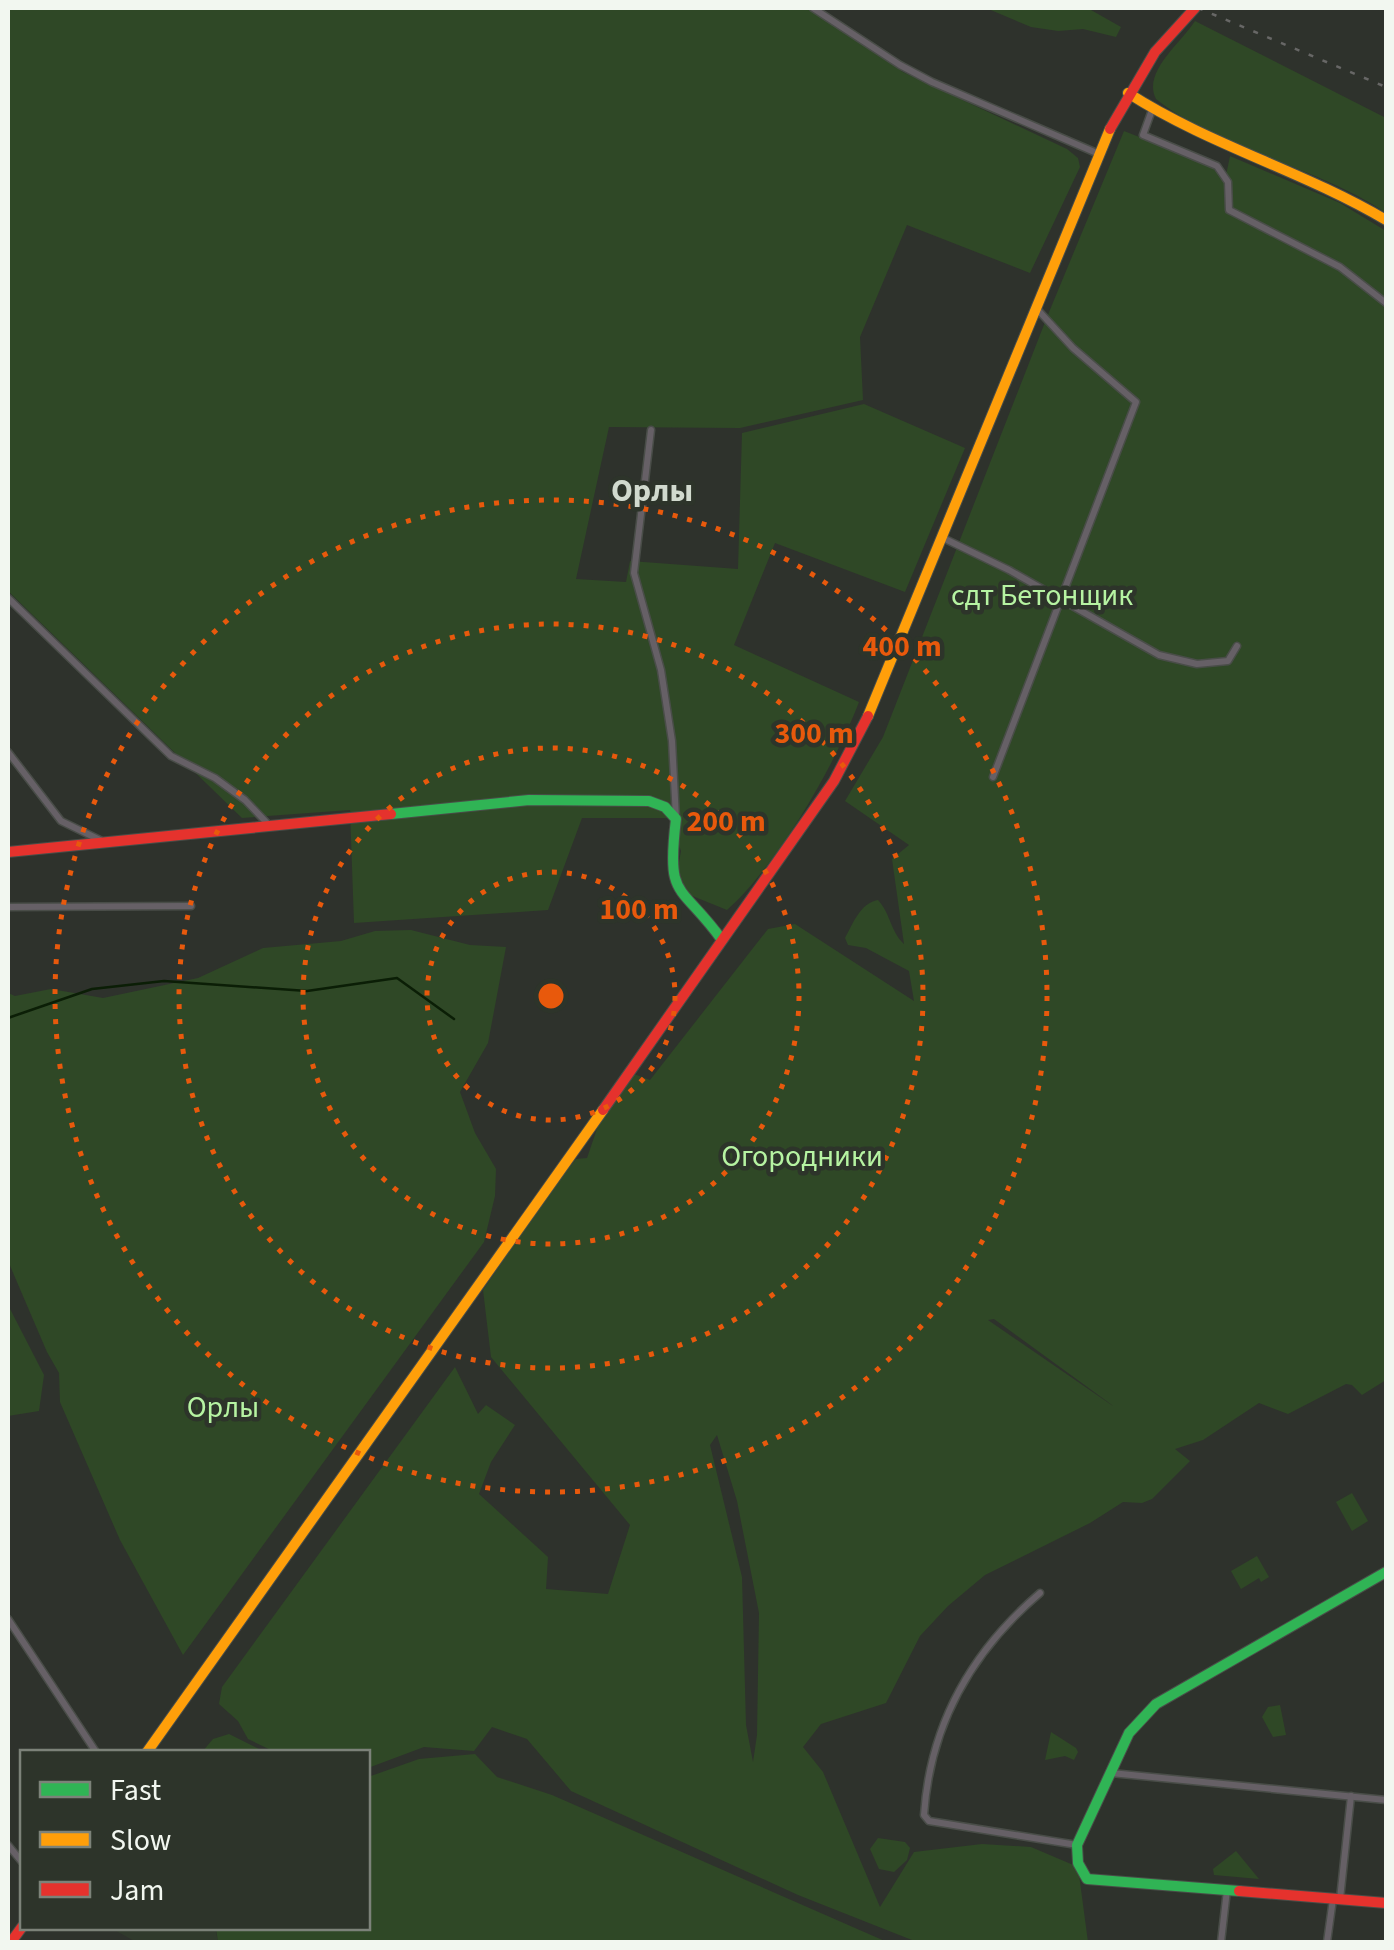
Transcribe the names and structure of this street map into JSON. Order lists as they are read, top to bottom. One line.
{"districts":["Орлы"],"parks":["сдт Бетонщик","Огородники","Орлы"],"legend":["Fast","Slow","Jam"],"rings":["400 m","300 m","200 m","100 m"]}
